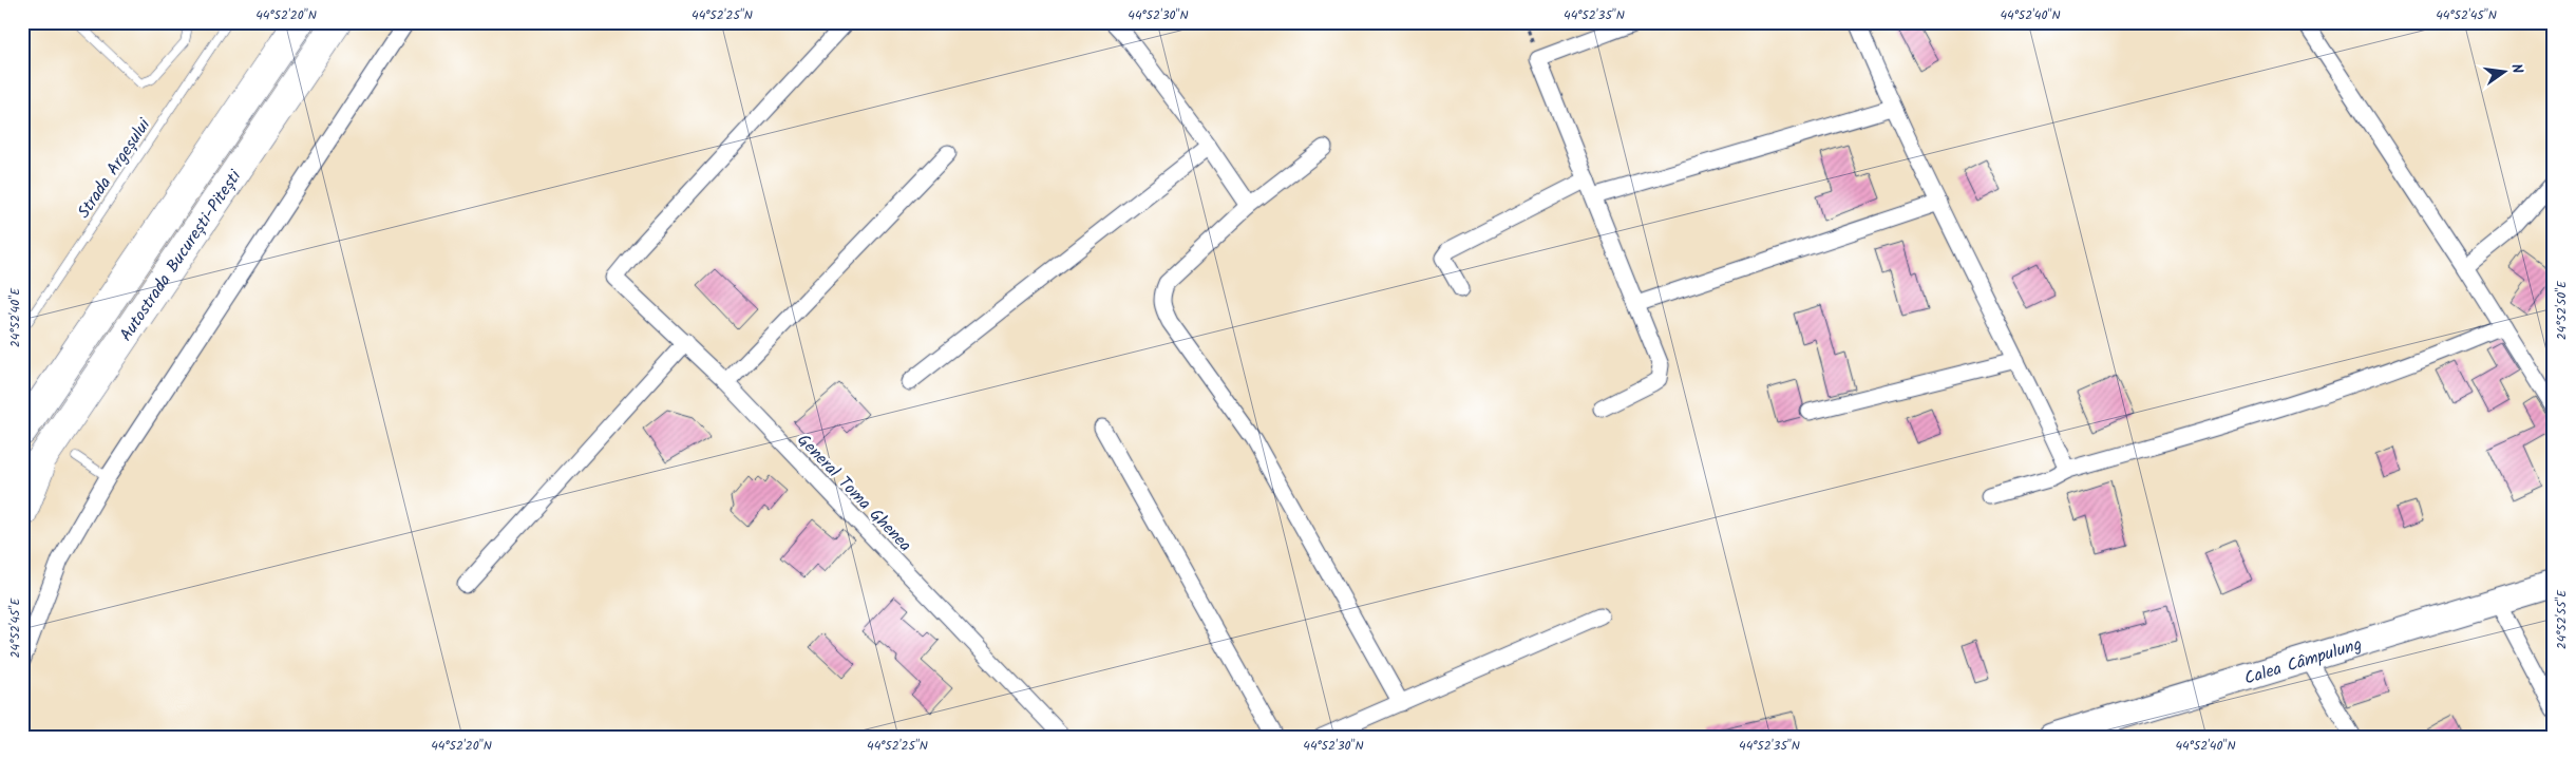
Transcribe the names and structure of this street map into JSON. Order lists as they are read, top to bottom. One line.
{"streets":{"highway":["Autostrada București-Pitești","Calea Câmpulung"],"street":["General Toma Ghenea"],"lane":["Strada Argeșului"]},"north":"right","coordinates":["44°52'20\"N","44°52'25\"N","44°52'30\"N","44°52'35\"N","44°52'40\"N","44°52'45\"N","24°52'50\"E","24°52'40\"E","24°52'55\"E","24°52'45\"E"]}
